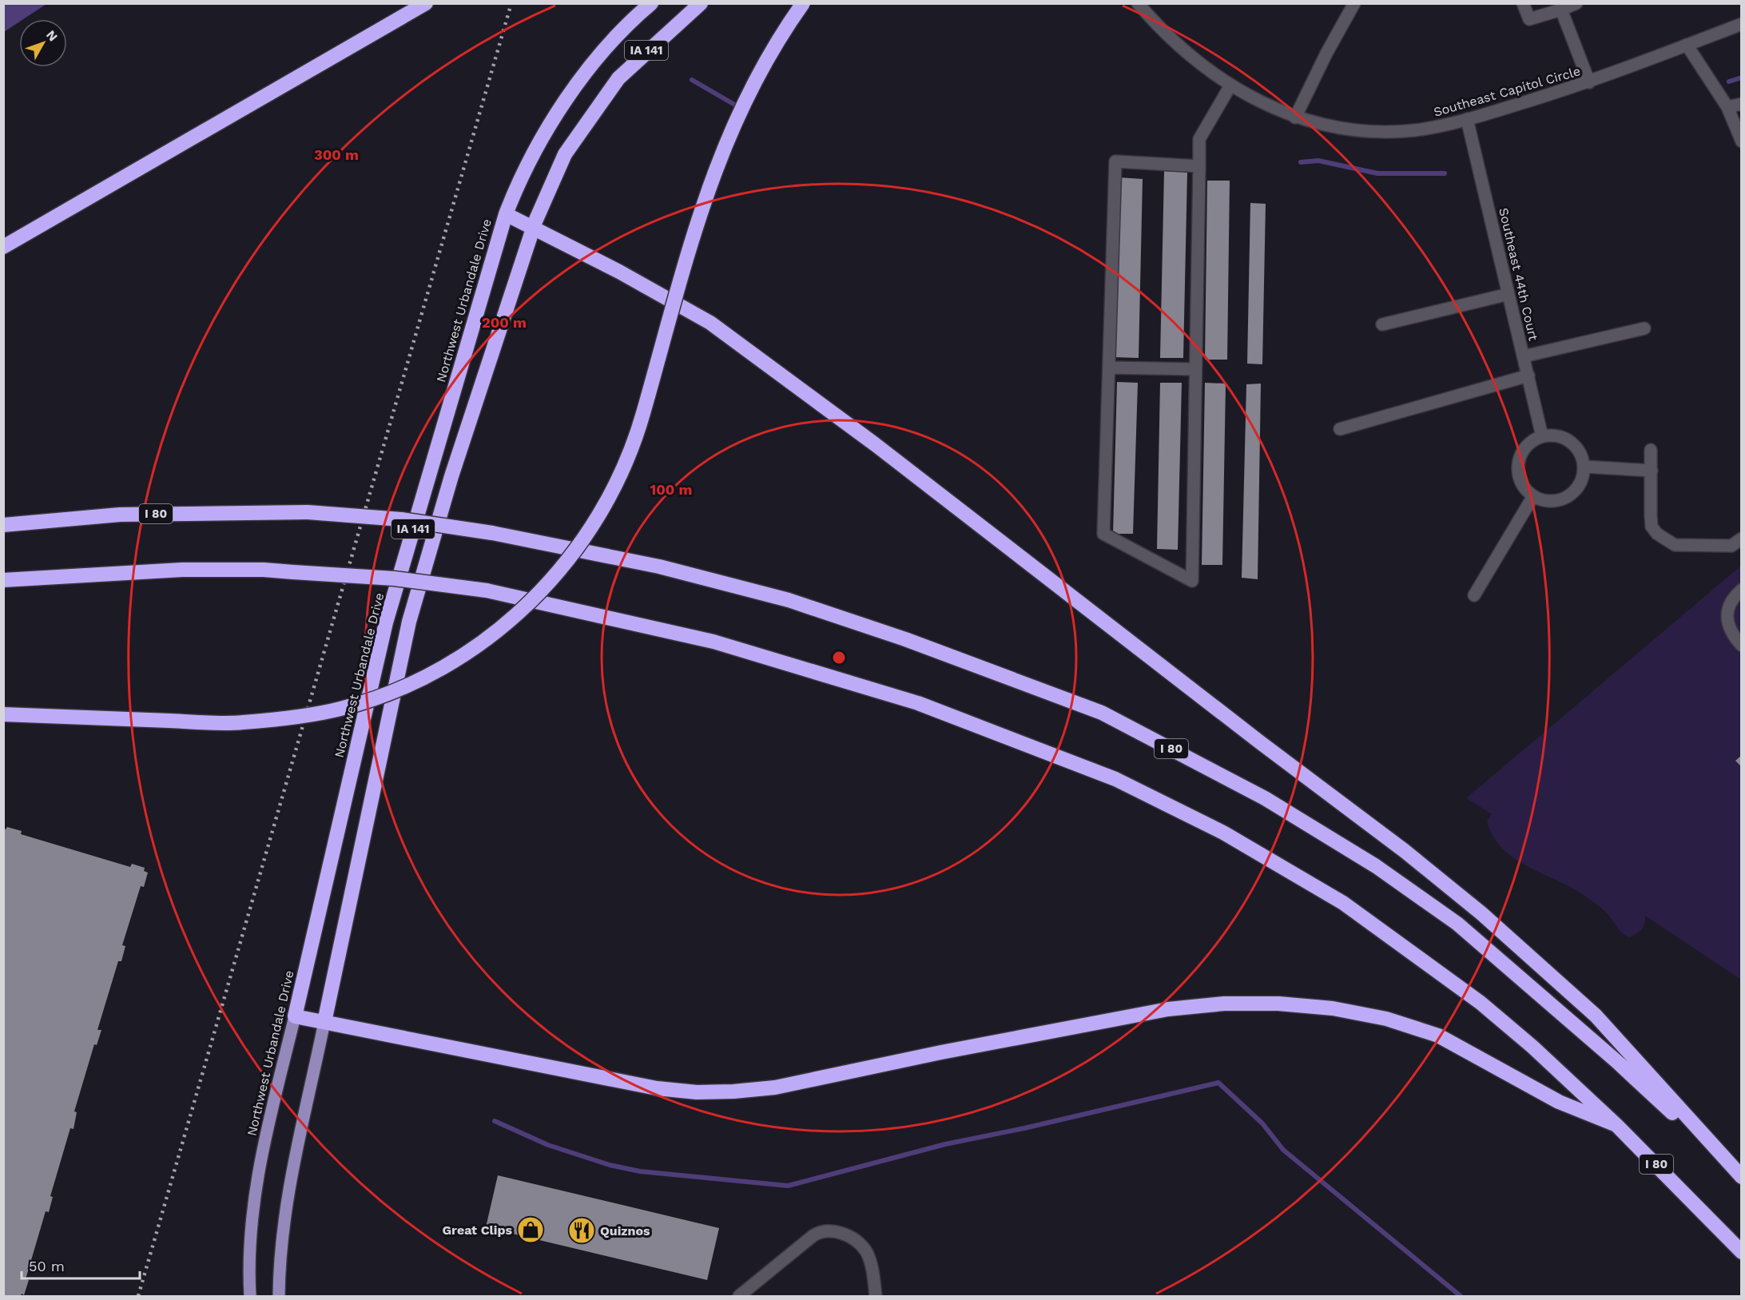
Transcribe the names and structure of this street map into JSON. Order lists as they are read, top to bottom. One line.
{"streets":{"highway":["IA 141","Northwest Urbandale Drive","I 80"],"street":["Southeast Capitol Circle","Southeast 44th Court"]},"crossings":[["Southeast Capitol Circle","Southeast 44th Court"]],"places":{"shop":["Great Clips"],"restaurant":["Quiznos"]},"scale_bar":"50 m","north":"top right","rings":["300 m","200 m","100 m"]}
